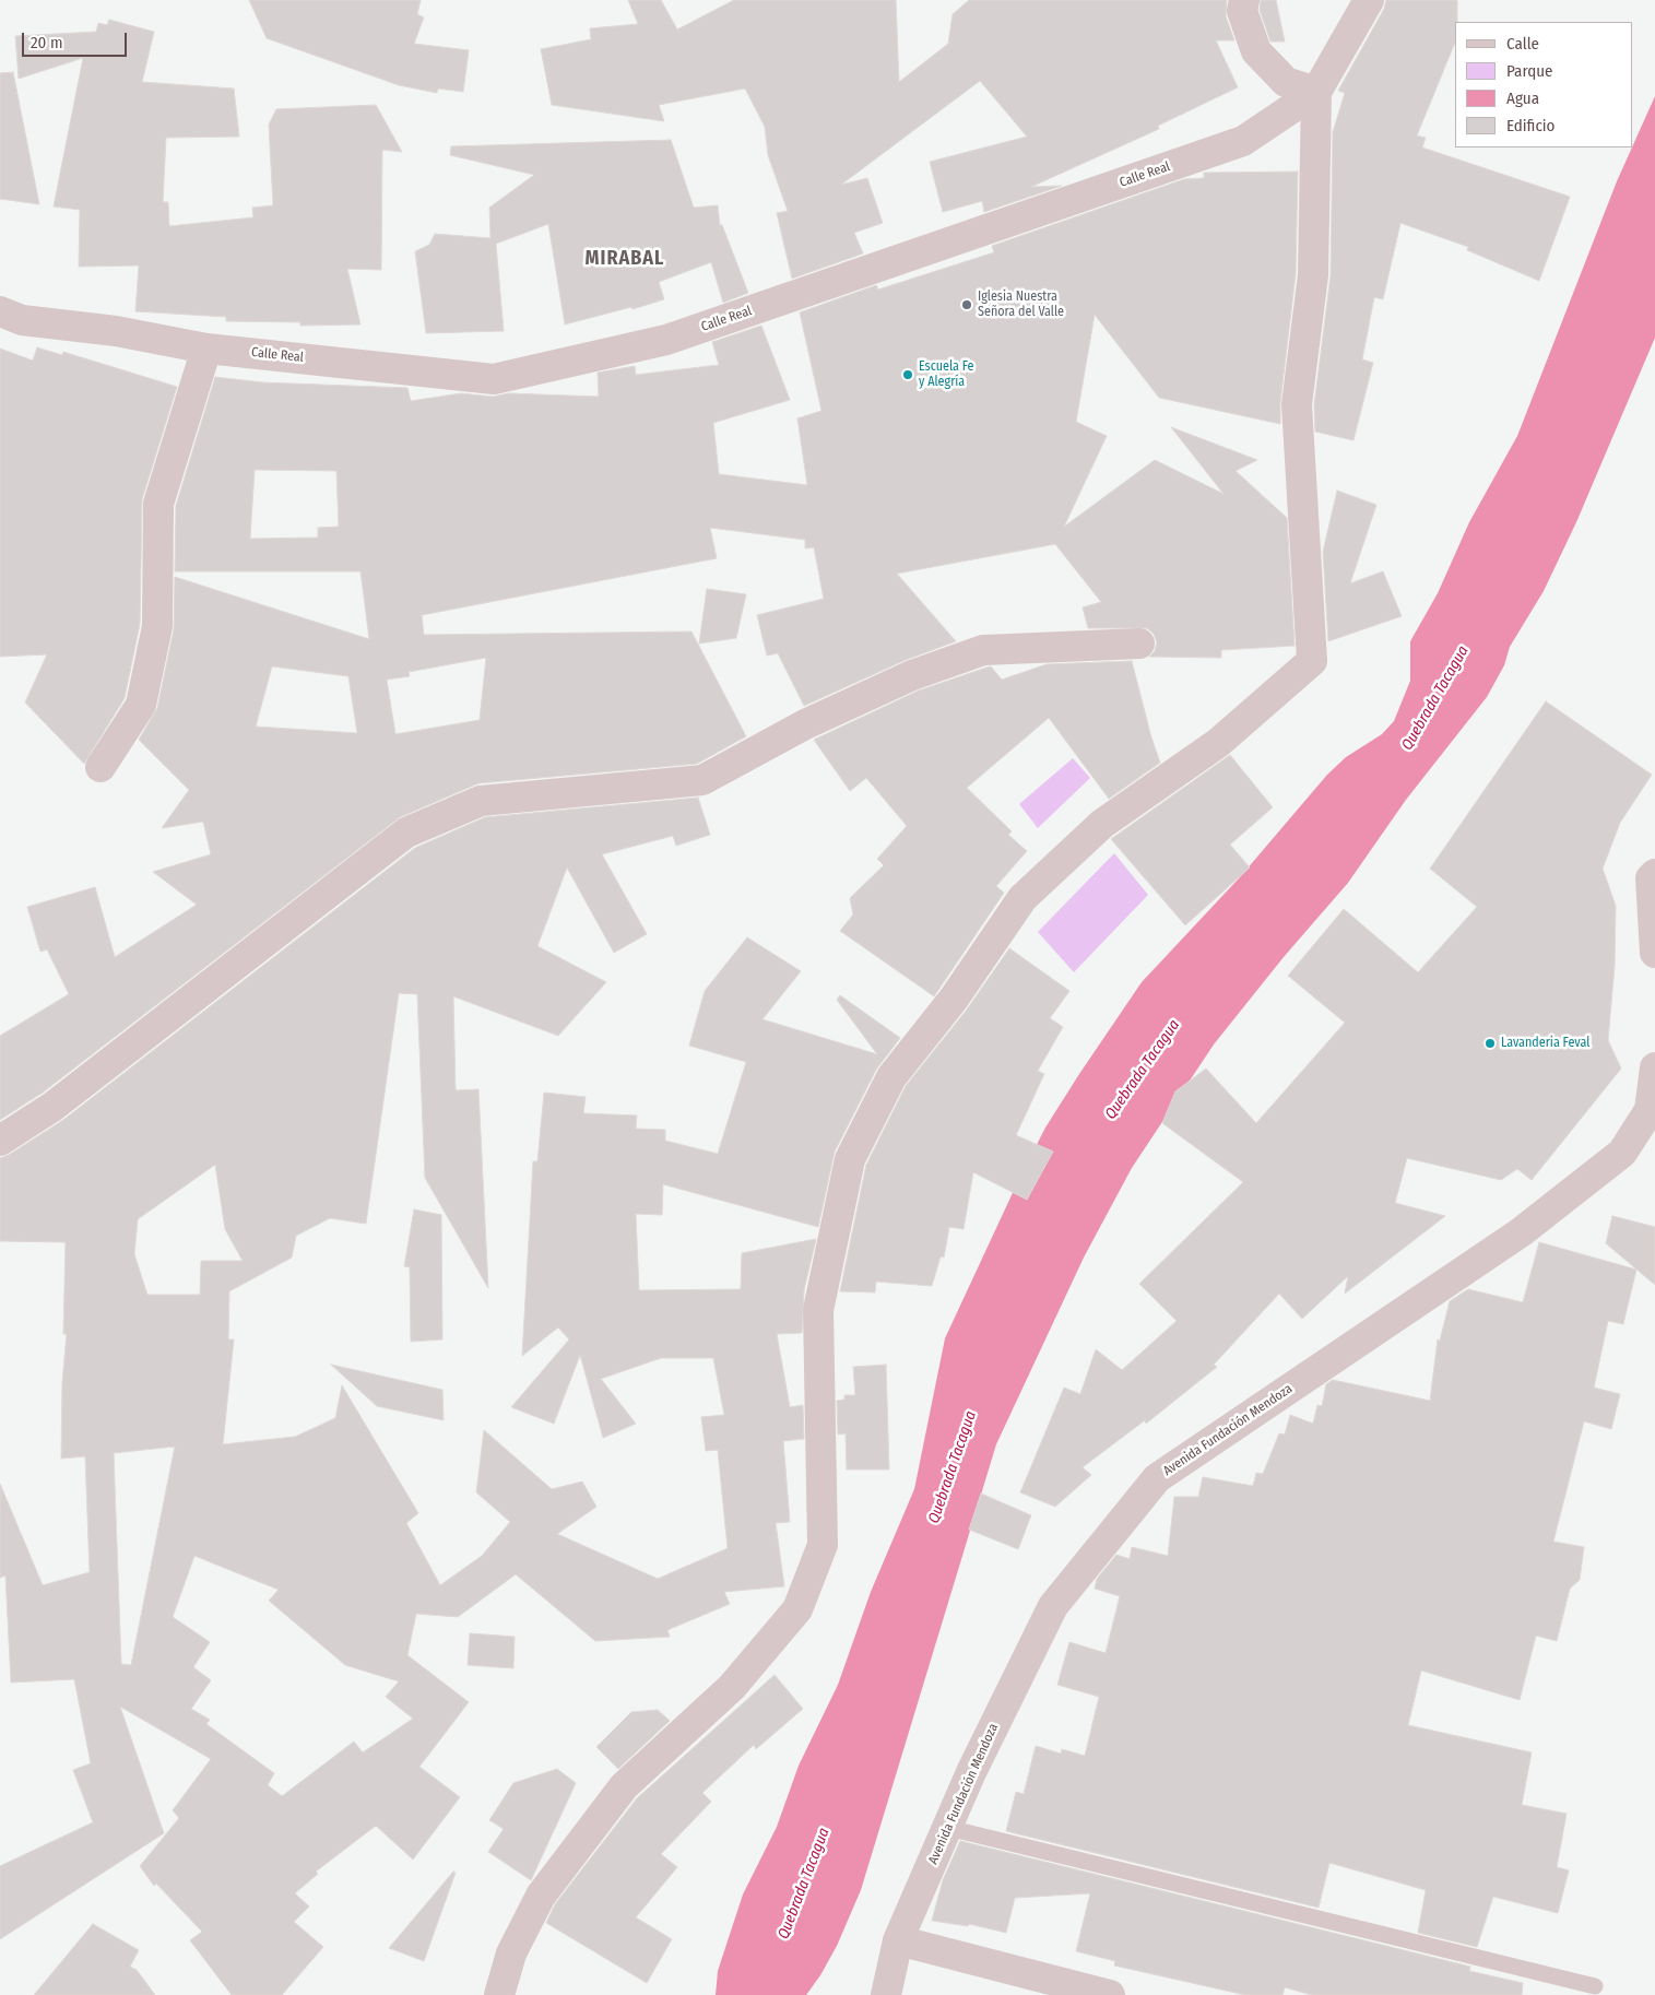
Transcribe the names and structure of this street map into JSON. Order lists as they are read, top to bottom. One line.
{"streets":{"street":["Calle Real","Avenida Fundación Mendoza"]},"districts":["MIRABAL"],"water":["Quebrada Tacagua"],"places":["Iglesia Nuestra Señora del Valle","Escuela Fe y Alegría","Lavanderia Feval"],"legend":["Calle","Parque","Agua","Edificio"],"scale_bar":"20 m"}
